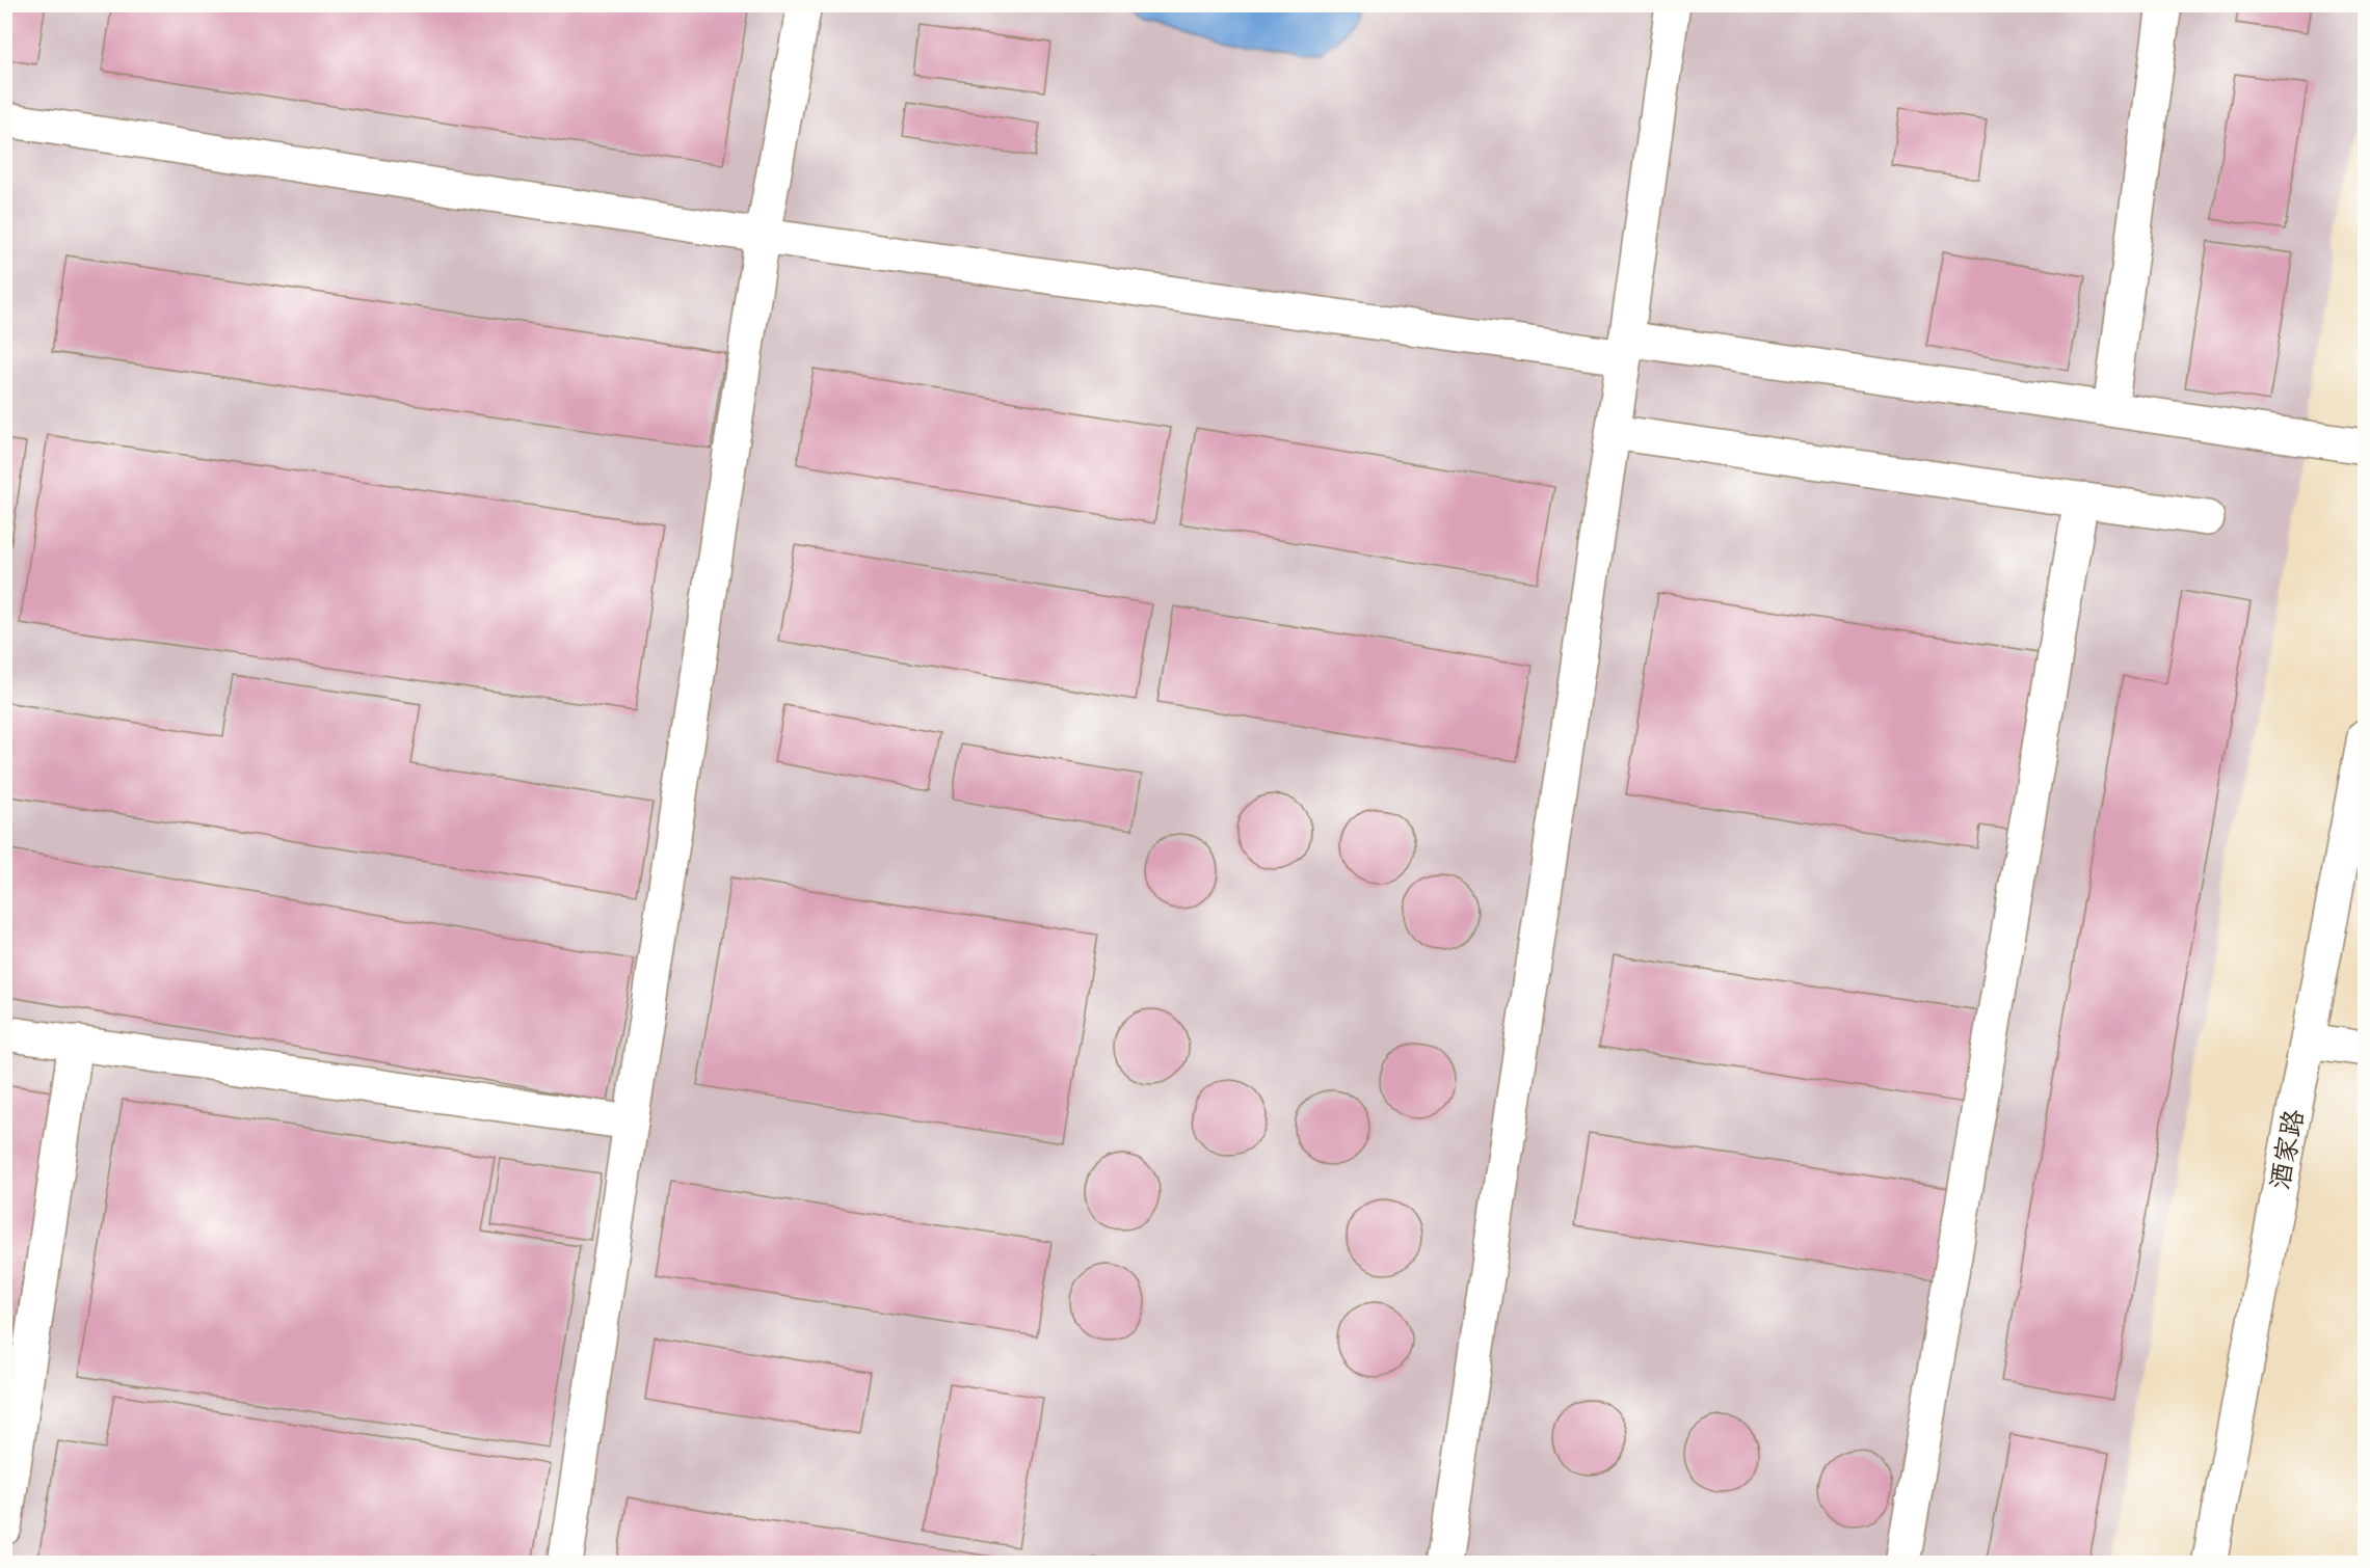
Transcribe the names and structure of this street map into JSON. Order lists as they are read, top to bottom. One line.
{"streets":{"street":["酒家路"]}}
